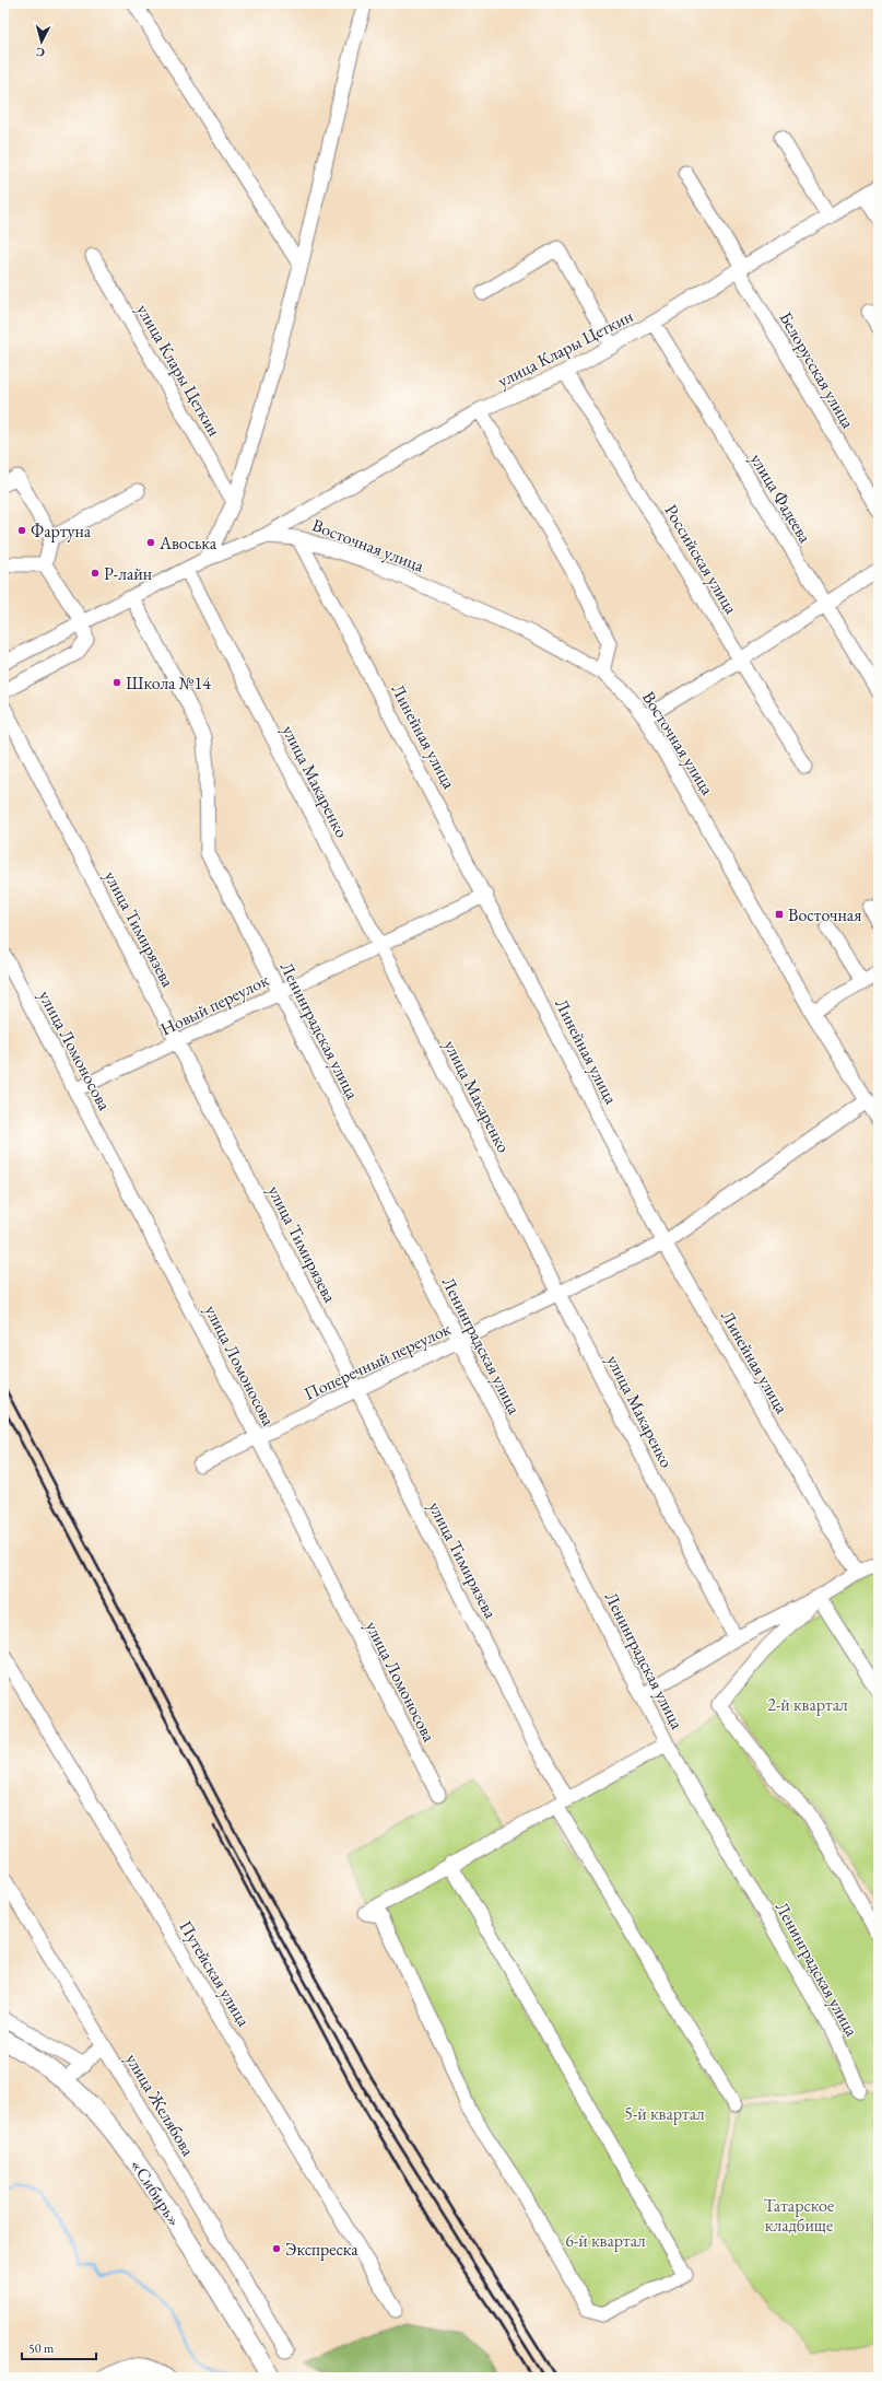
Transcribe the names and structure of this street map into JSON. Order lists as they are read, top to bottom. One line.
{"streets":{"main road":["«Сибирь»"],"street":["улица Клары Цеткин","Белорусская улица","улица Фадеева","Восточная улица","Российская улица","Линейная улица","улица Макаренко","улица Тимирязева","Новый переулок","Ленинградская улица","улица Ломоносова","Поперечный переулок","Путейская улица","улица Желябова"]},"crossings":[["улица Клары Цеткин","Белорусская улица"],["улица Клары Цеткин","улица Фадеева"],["улица Клары Цеткин","Восточная улица"],["улица Клары Цеткин","Российская улица"],["Восточная улица","Линейная улица"],["Восточная улица","Поперечный переулок"],["Линейная улица","Новый переулок"],["Линейная улица","Поперечный переулок"],["улица Макаренко","Новый переулок"],["улица Макаренко","Поперечный переулок"],["улица Тимирязева","Новый переулок"],["улица Тимирязева","Поперечный переулок"],["Новый переулок","Ленинградская улица"],["Новый переулок","улица Ломоносова"],["Ленинградская улица","Поперечный переулок"],["улица Ломоносова","Поперечный переулок"]],"parks":["2-й квартал","5-й квартал","Татарское кладбище","6-й квартал"],"places":{"other":["Фартуна","Авоська","Р-лайн","Школа №14","Экспреска"],"transit":["Восточная"]},"scale_bar":"50 m","north":"bottom"}
